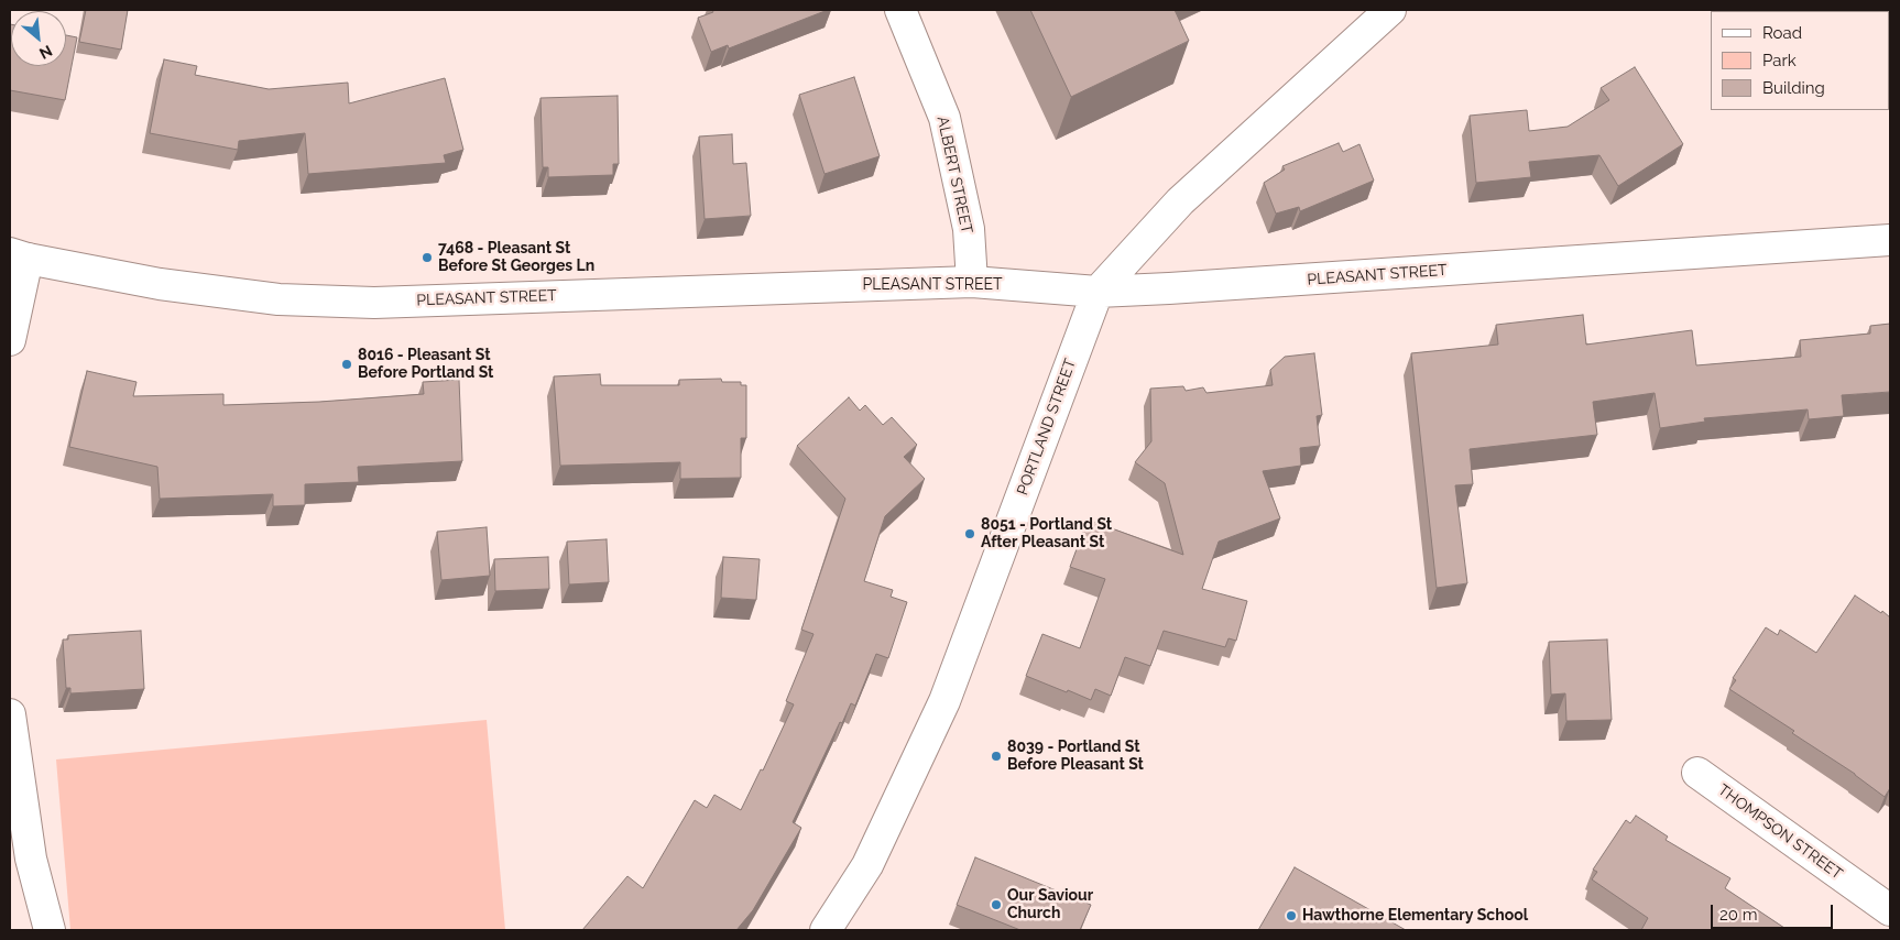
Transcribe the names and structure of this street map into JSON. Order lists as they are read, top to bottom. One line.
{"streets":{"main road":["ALBERT STREET","PLEASANT STREET","PORTLAND STREET","THOMPSON STREET"]},"crossings":[["ALBERT STREET","PLEASANT STREET"],["PLEASANT STREET","PORTLAND STREET"]],"places":["7468 - Pleasant St Before St Georges Ln","8016 - Pleasant St Before Portland St","8051 - Portland St After Pleasant St","8039 - Portland St Before Pleasant St","Our Saviour Church","Hawthorne Elementary School"],"legend":["Road","Park","Building"],"scale_bar":"20 m","north":"bottom right"}
